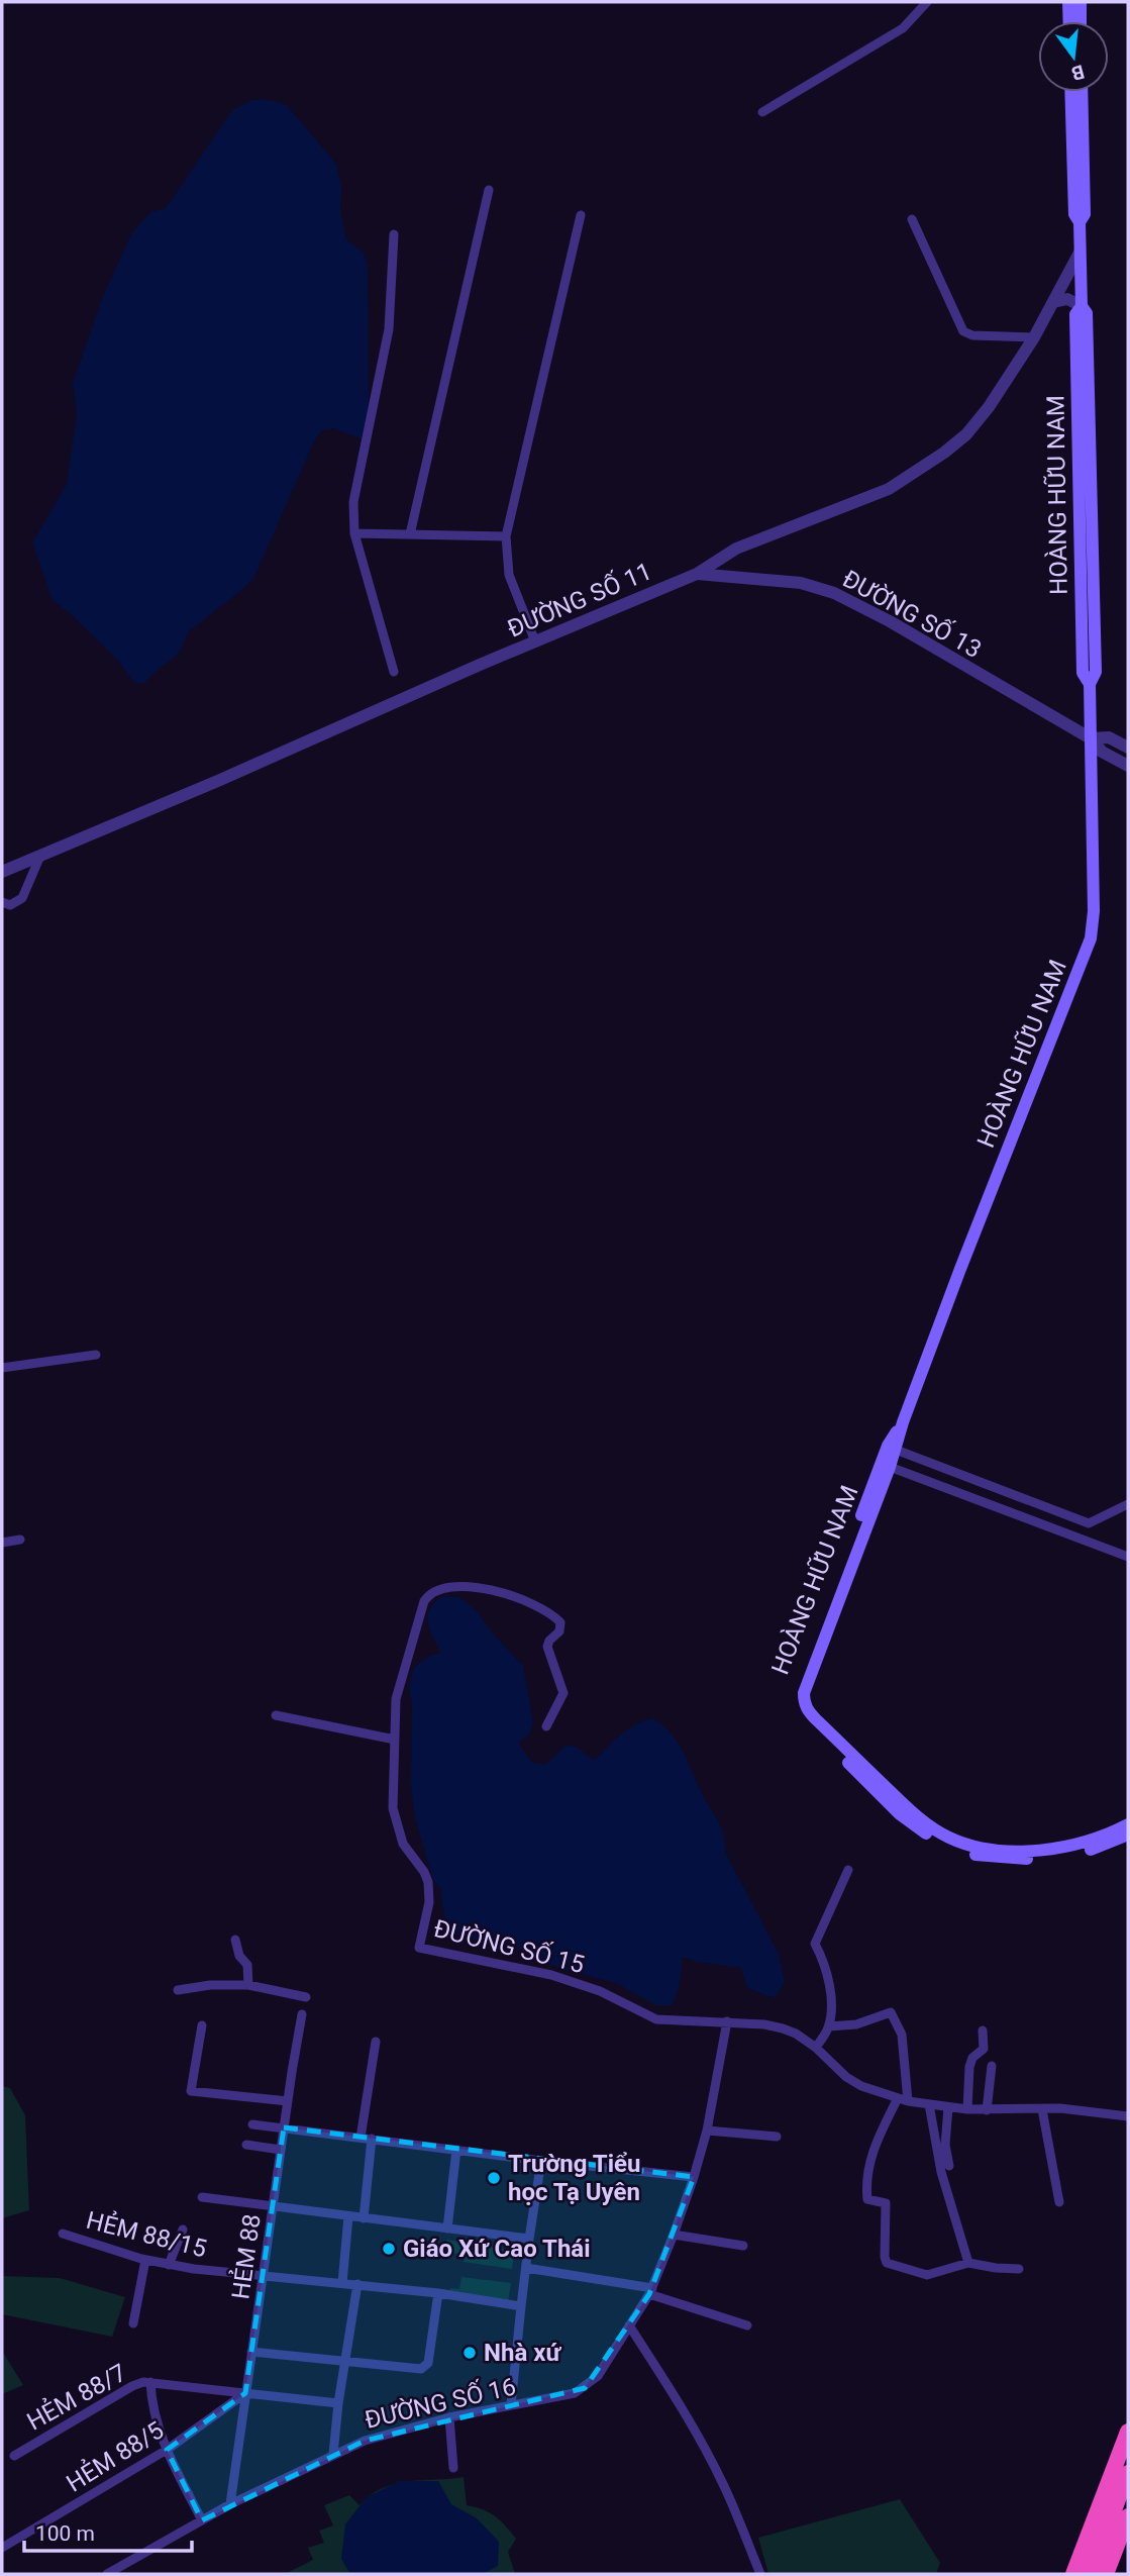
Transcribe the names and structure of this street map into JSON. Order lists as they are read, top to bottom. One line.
{"streets":{"main road":["HOÀNG HỮU NAM"],"street":["ĐƯỜNG SỐ 11","ĐƯỜNG SỐ 13","ĐƯỜNG SỐ 15","HẺM 88/15","HẺM 88","HẺM 88/7","ĐƯỜNG SỐ 16","HẺM 88/5"]},"crossings":[["HOÀNG HỮU NAM","ĐƯỜNG SỐ 11"],["HOÀNG HỮU NAM","ĐƯỜNG SỐ 13"],["ĐƯỜNG SỐ 11","ĐƯỜNG SỐ 13"],["ĐƯỜNG SỐ 15","ĐƯỜNG SỐ 16"],["HẺM 88/15","HẺM 88"],["HẺM 88","HẺM 88/7"],["HẺM 88","ĐƯỜNG SỐ 16"],["HẺM 88","HẺM 88/5"],["HẺM 88/7","HẺM 88/5"]],"places":["Trường Tiểu học Tạ Uyên","Giáo Xứ Cao Thái","Nhà xứ"],"scale_bar":"100 m","north":"bottom"}
